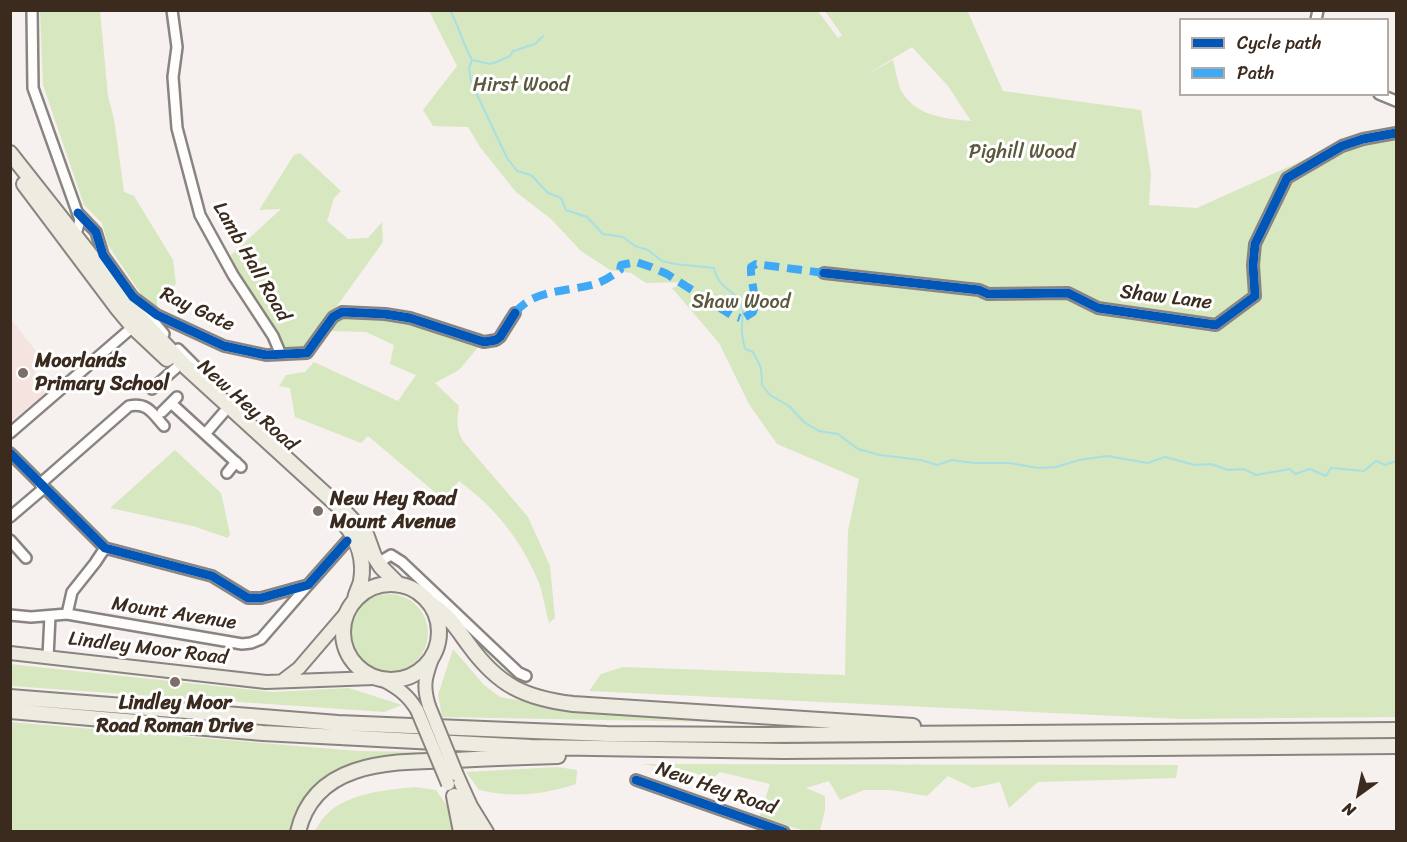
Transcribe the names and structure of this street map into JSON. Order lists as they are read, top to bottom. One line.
{"streets":{"highway":["New Hey Road"],"main road":["Lindley Moor Road"],"street":["Lamb Hall Road","Shaw Lane","Ray Gate","Mount Avenue"]},"crossings":[["Lamb Hall Road","Ray Gate"],["Ray Gate","New Hey Road"],["New Hey Road","Lindley Moor Road"]],"parks":["Hirst Wood","Pighill Wood","Shaw Wood"],"places":["Moorlands Primary School","New Hey Road Mount Avenue","Lindley Moor Road Roman Drive"],"legend":["Cycle path","Path"],"north":"bottom left"}
